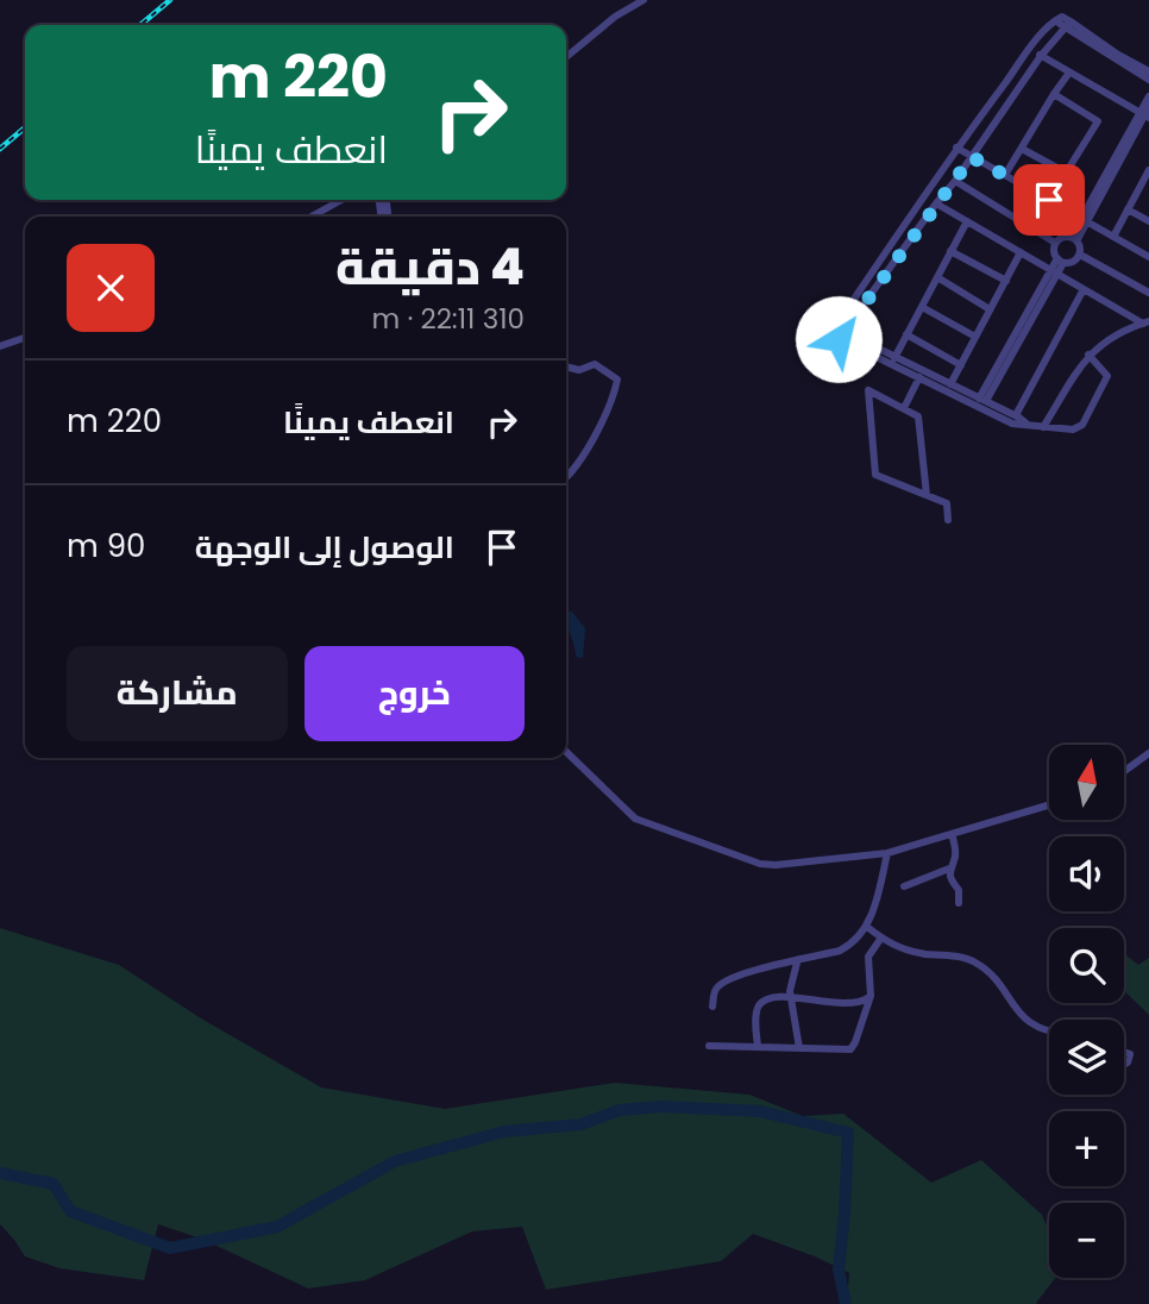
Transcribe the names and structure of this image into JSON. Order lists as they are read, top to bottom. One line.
{"north":"top","page":{"turn":["220 m","انعطف يمينًا"],"heading":["4 دقيقة","310 m · 22:11"],"list":[{"name":"انعطف يمينًا","value":"220 m"},{"name":"الوصول إلى الوجهة","value":"90 m"}],"buttons":["خروج","مشاركة"],"map_buttons":["+","−"]}}
